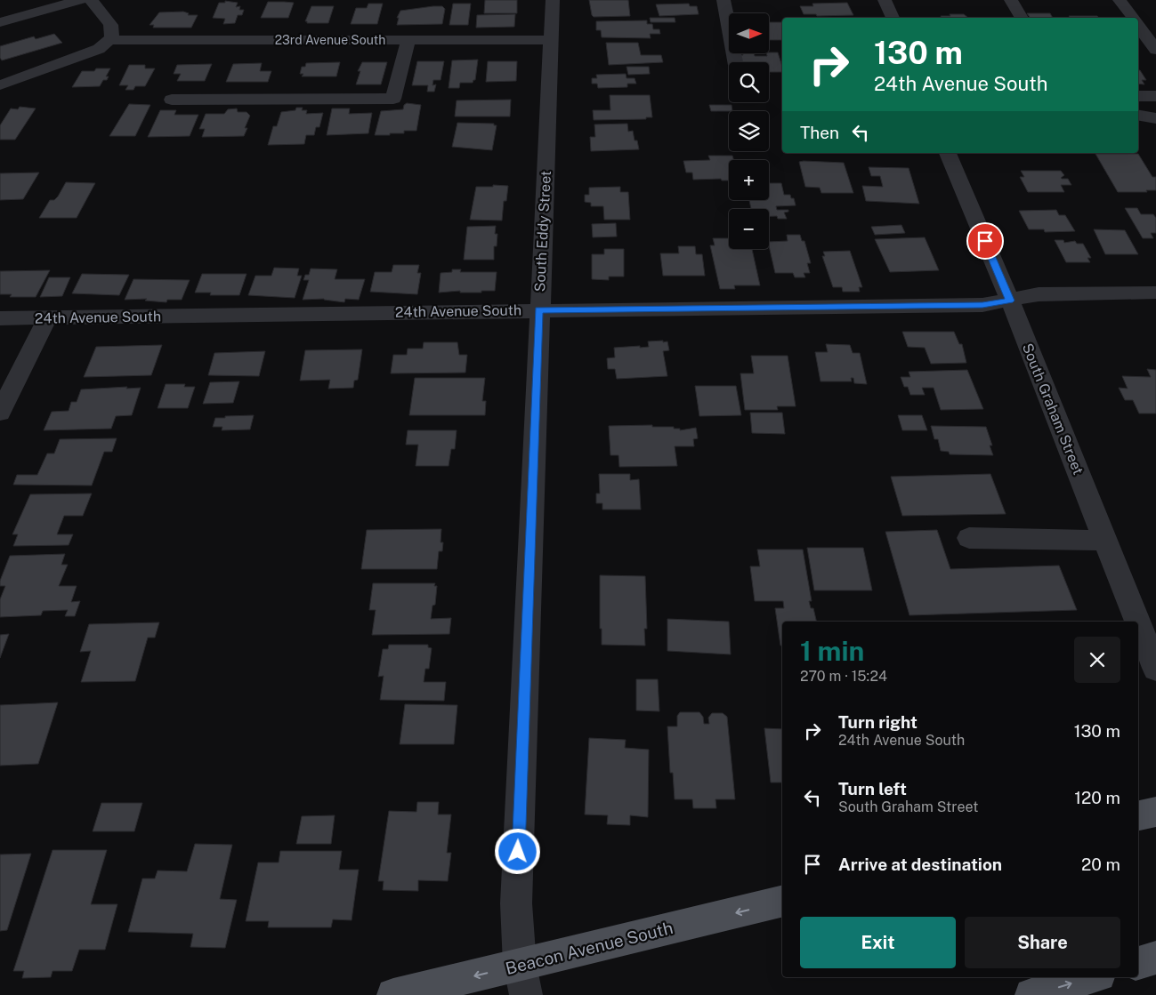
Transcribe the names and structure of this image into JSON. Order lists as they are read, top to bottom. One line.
{"streets":{"main road":["Beacon Avenue South"],"street":["23rd Avenue South","South Eddy Street","24th Avenue South","South Graham Street"]},"crossings":[["23rd Avenue South","South Eddy Street"],["South Eddy Street","24th Avenue South"],["South Eddy Street","Beacon Avenue South"],["24th Avenue South","South Graham Street"]],"one_way":["Beacon Avenue South"],"north":"right","page":{"map_buttons":["+","−"],"turn":["130 m","24th Avenue South"],"then":"Then","heading":["1 min","270 m · 15:24"],"list":[{"name":"Turn right","note":"24th Avenue South","value":"130 m"},{"name":"Turn left","note":"South Graham Street","value":"120 m"},{"name":"Arrive at destination","value":"20 m"}],"buttons":["Exit","Share"]}}
